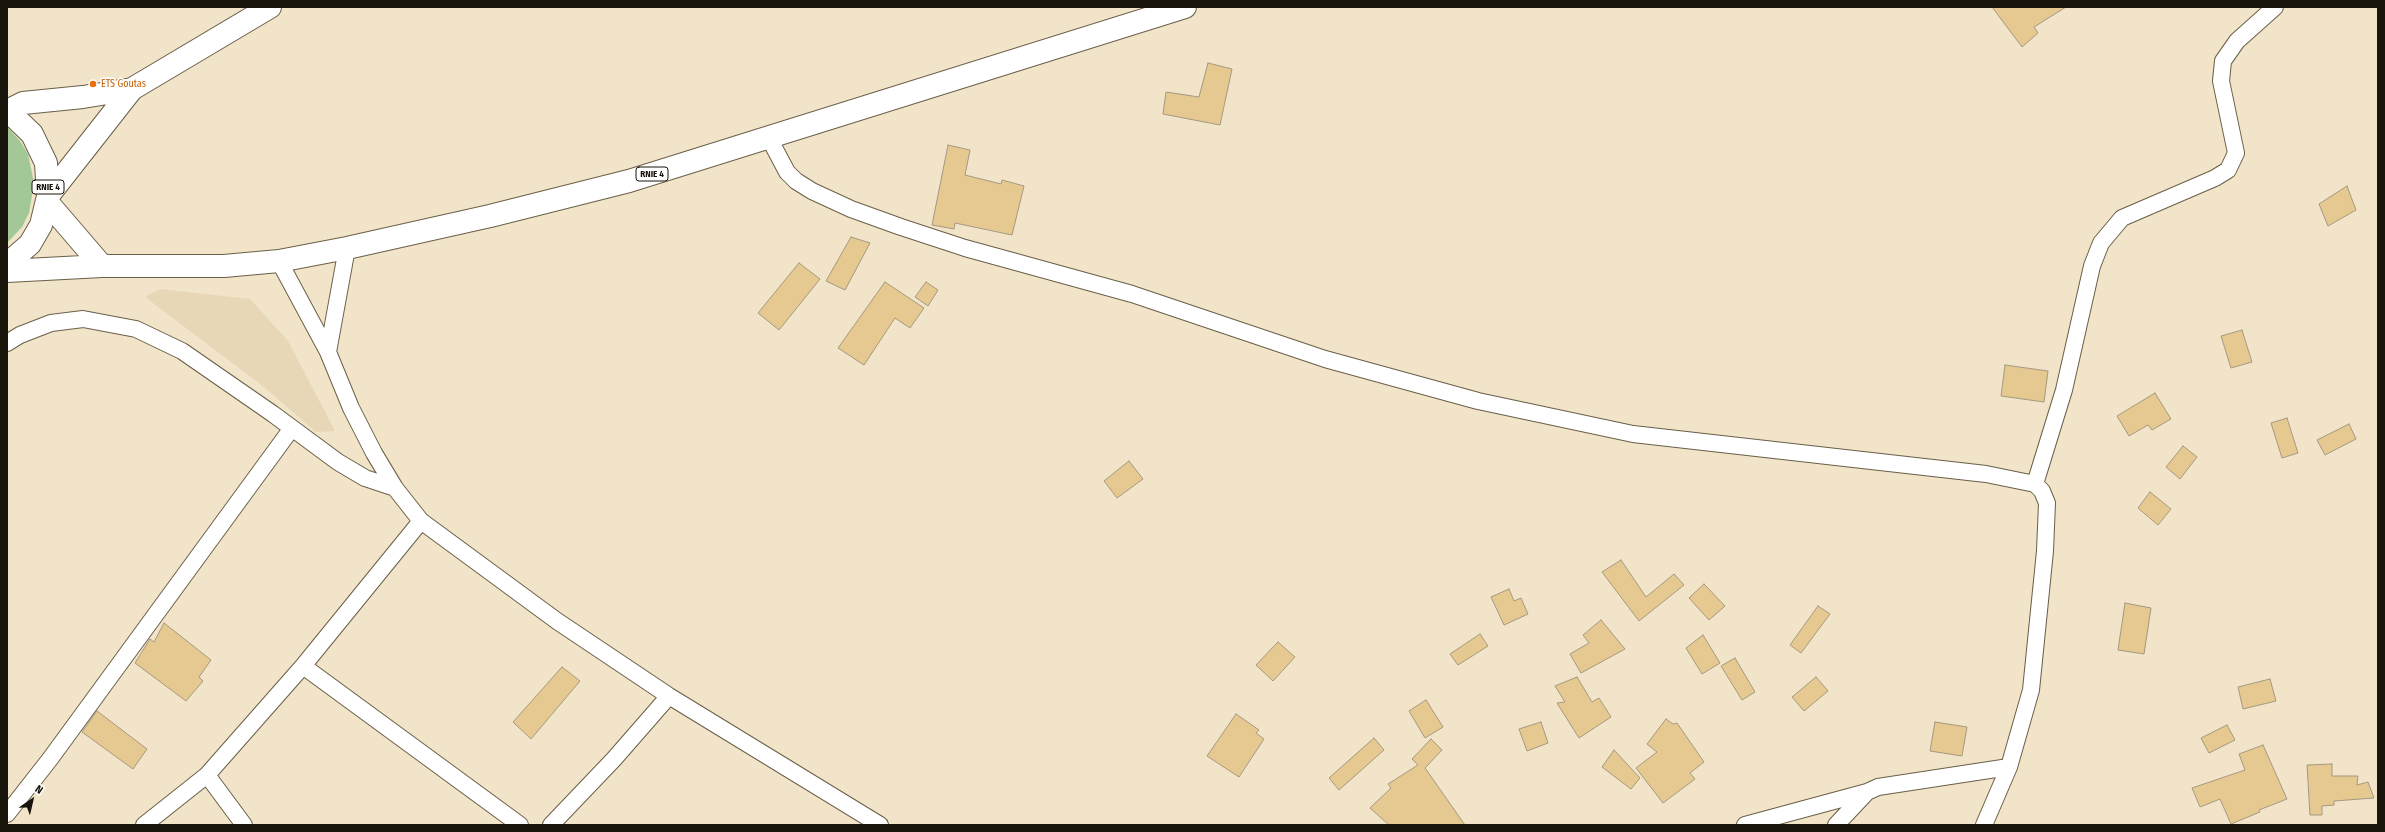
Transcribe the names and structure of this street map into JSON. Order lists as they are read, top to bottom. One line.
{"streets":{"main road":["RNIE 4"]},"places":["ETS Goutas"],"north":"top right"}
